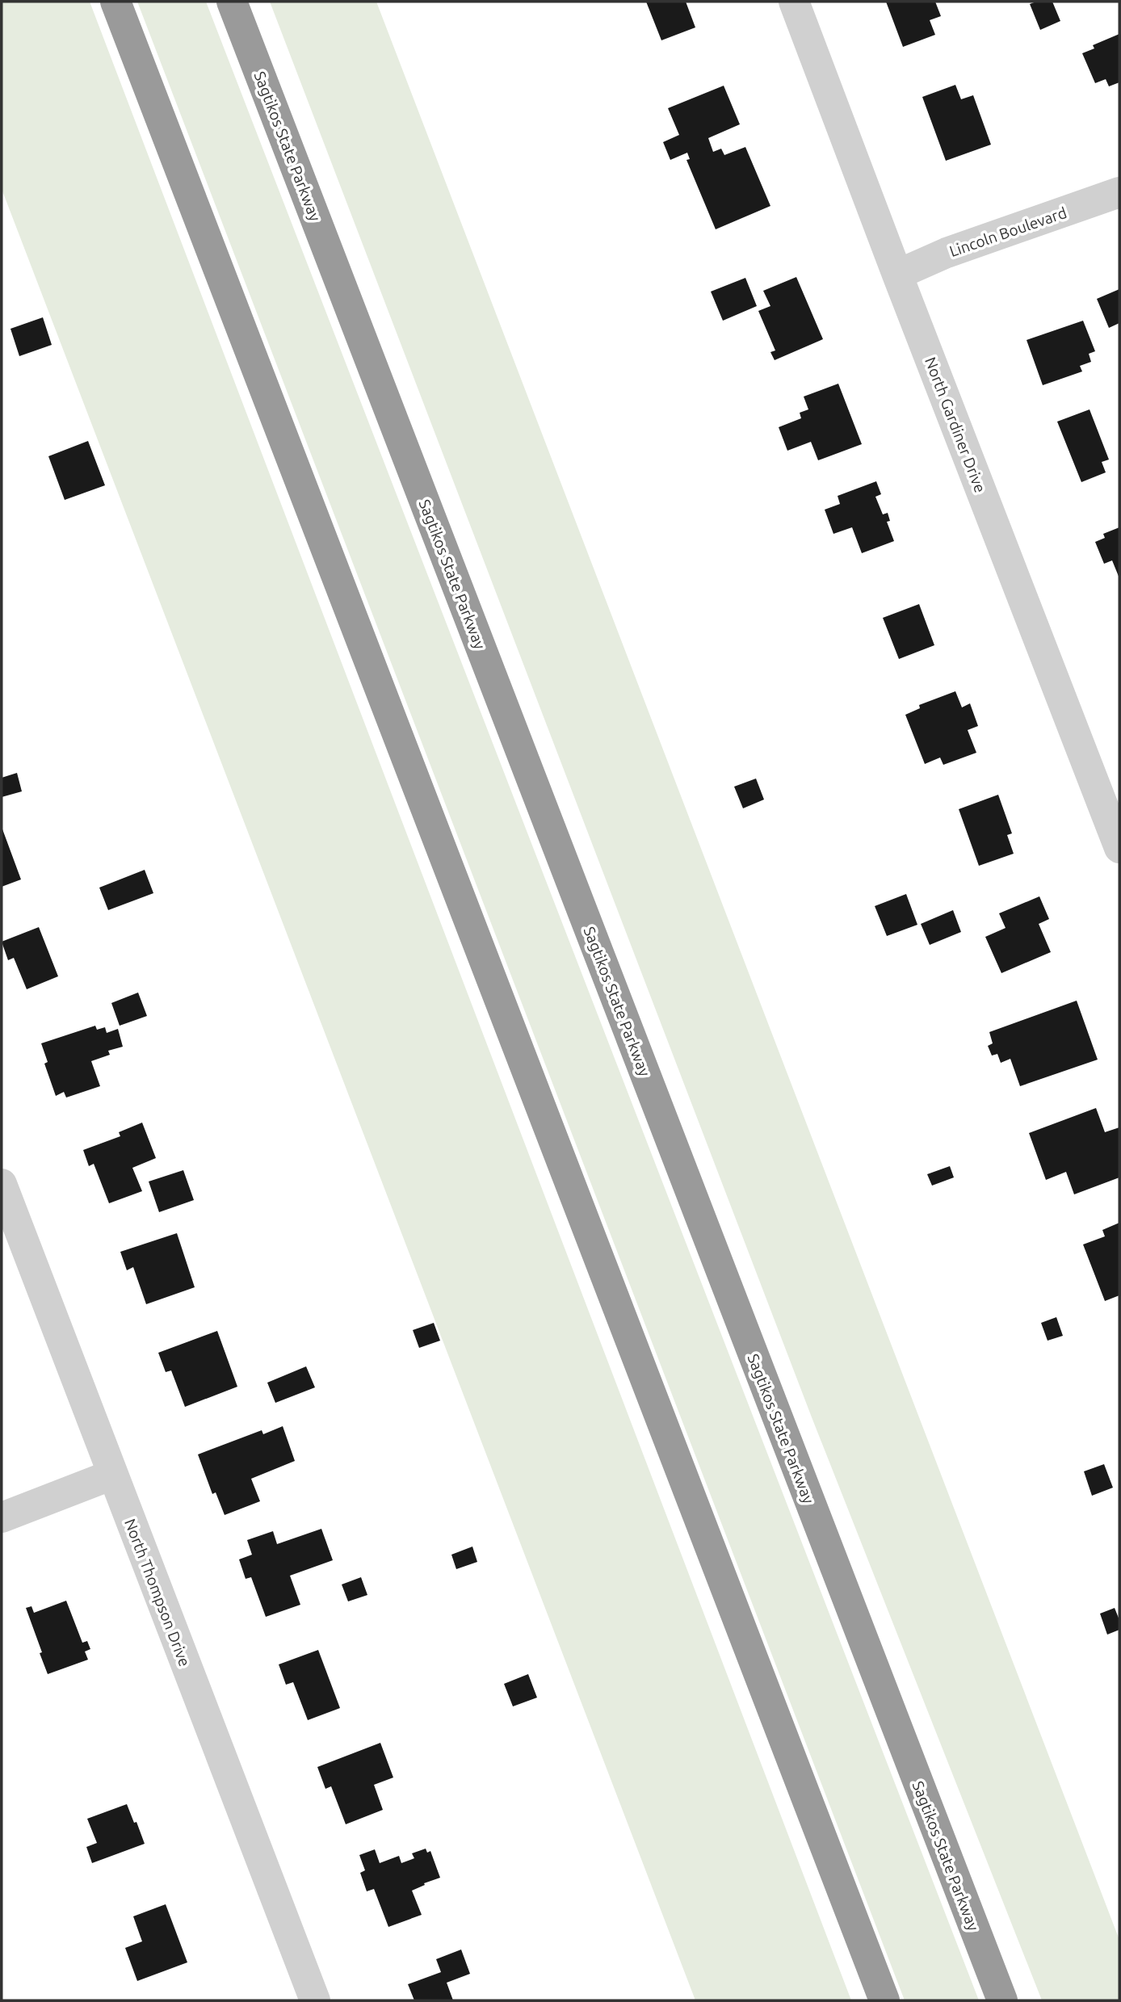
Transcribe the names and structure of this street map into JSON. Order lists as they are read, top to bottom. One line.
{"streets":{"highway":["Sagtikos State Parkway"],"street":["Lincoln Boulevard","North Gardiner Drive","North Thompson Drive"]},"crossings":[["Lincoln Boulevard","North Gardiner Drive"]]}
